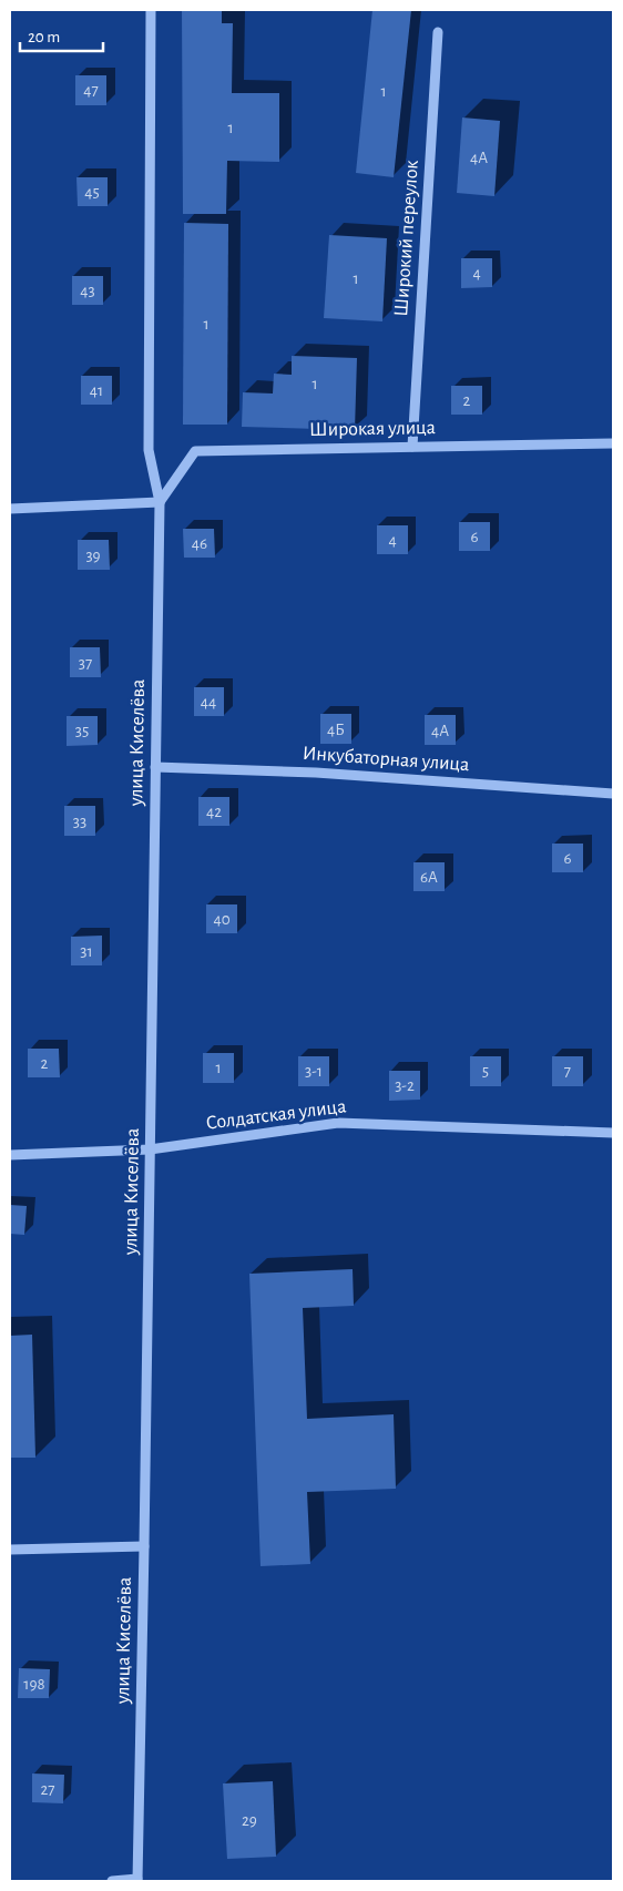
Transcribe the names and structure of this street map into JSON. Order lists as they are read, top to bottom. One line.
{"streets":{"street":["Широкий переулок","Широкая улица","улица Киселёва","Инкубаторная улица","Солдатская улица"]},"crossings":[["Широкий переулок","Широкая улица"],["Широкая улица","улица Киселёва"],["улица Киселёва","Инкубаторная улица"],["улица Киселёва","Солдатская улица"]],"house_numbers":["47","1","1","4А","45","4","1","43","1","1","41","2","6","4","46","39","37","44","4Б","35","4А","42","33","6","6А","40","31","2","1","3-1","5","7","3-2","198","27","29"],"scale_bar":"20 m"}
